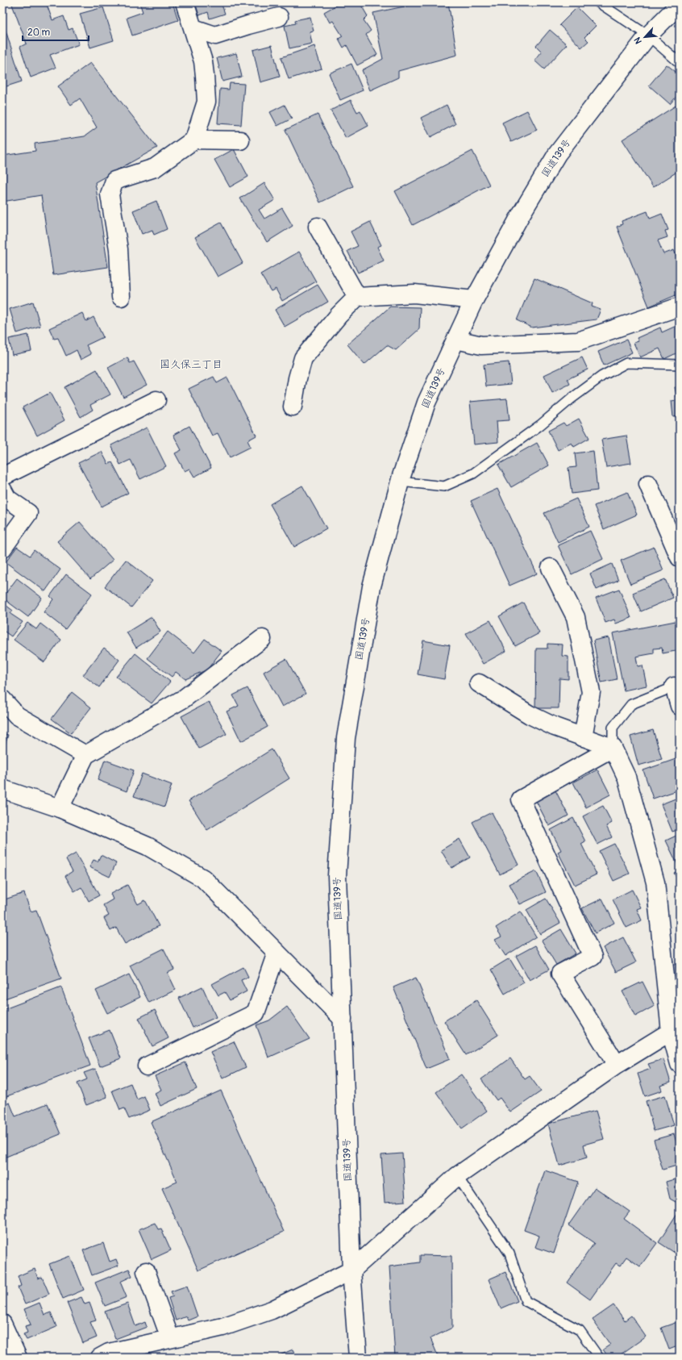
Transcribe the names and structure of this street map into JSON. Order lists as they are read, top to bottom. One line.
{"streets":{"main road":["国道139号"]},"districts":["国久保三丁目"],"scale_bar":"20 m","north":"bottom left"}
